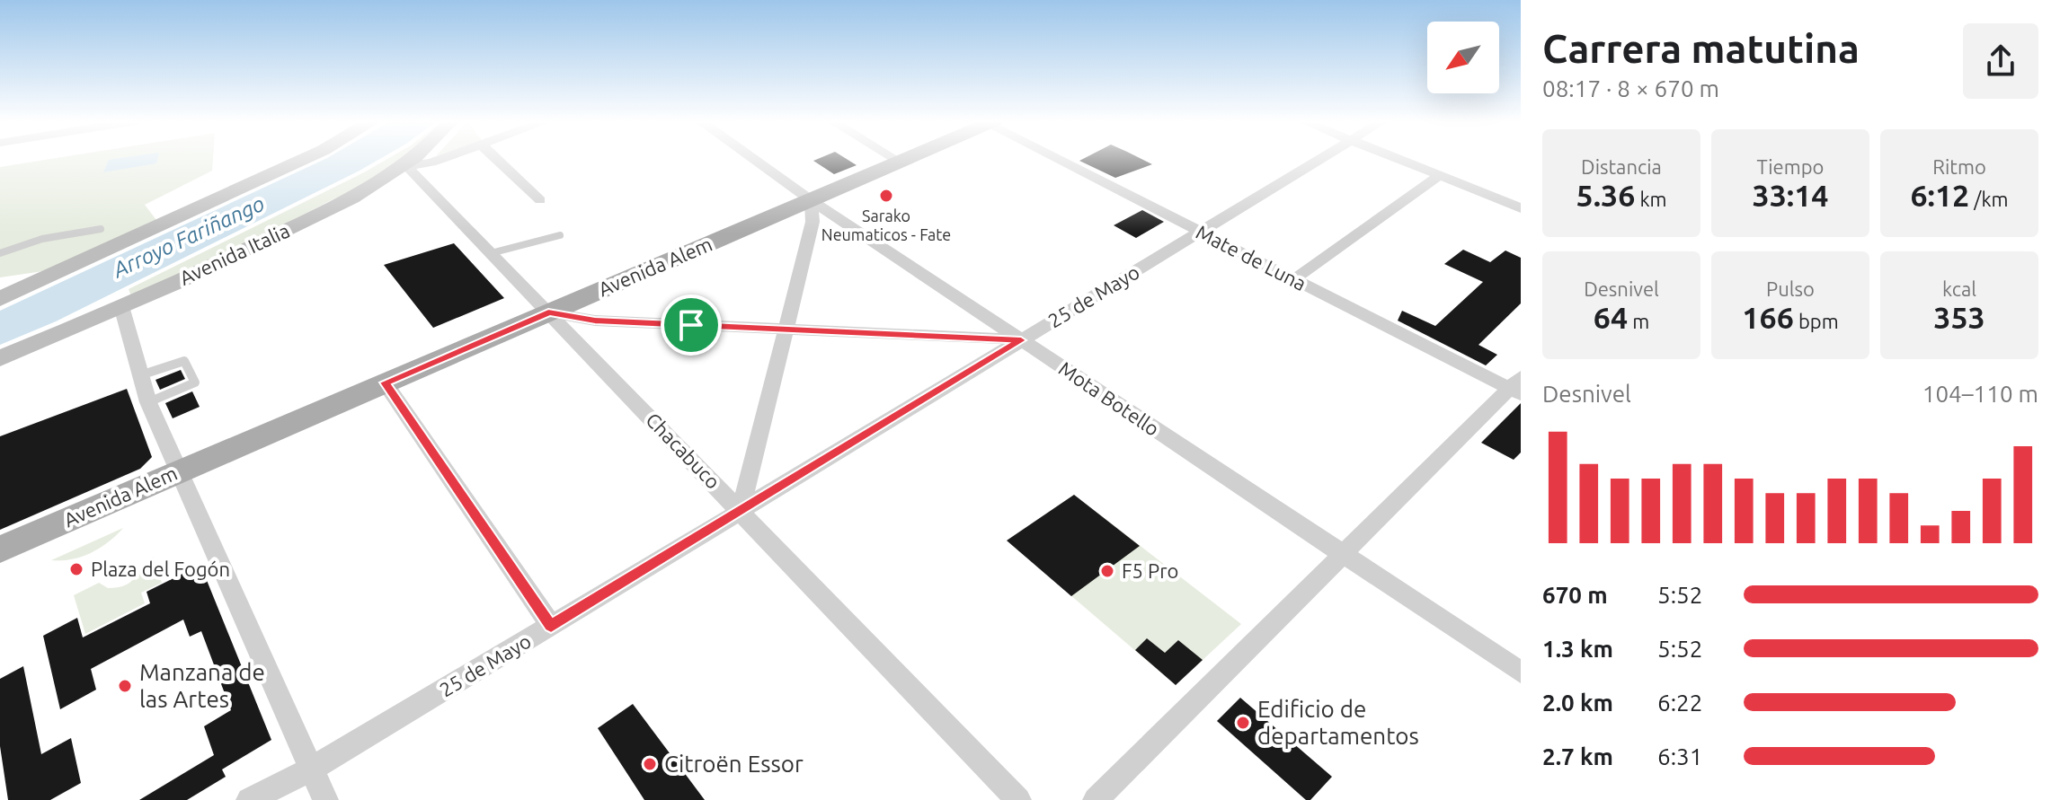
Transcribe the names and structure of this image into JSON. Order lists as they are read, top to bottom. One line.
{"streets":{"main road":["Avenida Alem"],"street":["Avenida Italia","Mate de Luna","25 de Mayo","Mota Botello","Chacabuco"]},"crossings":[["Avenida Italia","Chacabuco"],["Mate de Luna","25 de Mayo"],["Avenida Alem","Mota Botello"],["Avenida Alem","Chacabuco"],["25 de Mayo","Mota Botello"],["25 de Mayo","Chacabuco"]],"water":["Arroyo Fariñango"],"places":["Sarako Neumaticos - Fate","Plaza del Fogón","F5 Pro","Manzana de las Artes","Edificio de departamentos","Citroën Essor"],"north":"bottom left","page":{"heading":["Carrera matutina","08:17 · 8 × 670 m"],"stats":[["Distancia","5.36 km"],["Tiempo","33:14"],["Ritmo","6:12 /km"],["Desnivel","64 m"],["Pulso","166 bpm"],["kcal","353"]],"chart":["Desnivel","104–110 m"],"list":[{"name":"670 m","note":"5:52"},{"name":"1.3 km","note":"5:52"},{"name":"2.0 km","note":"6:22"},{"name":"2.7 km","note":"6:31"}]}}
